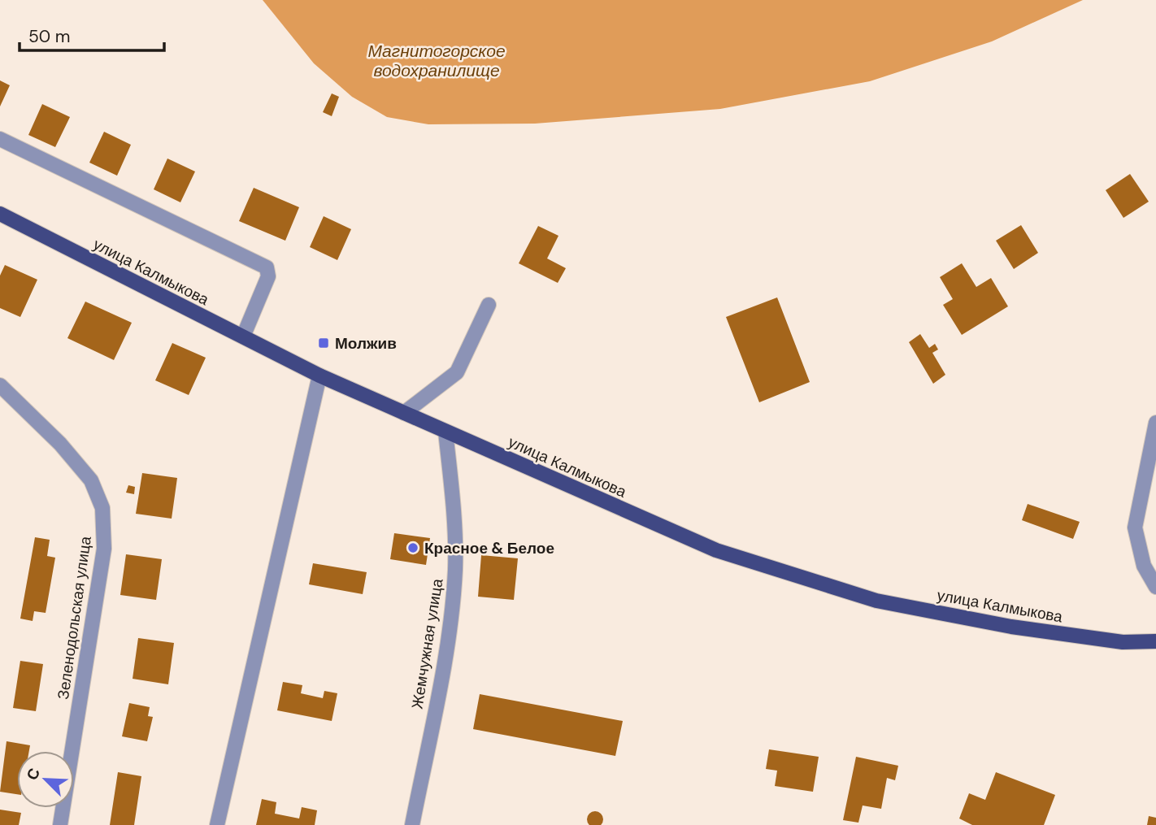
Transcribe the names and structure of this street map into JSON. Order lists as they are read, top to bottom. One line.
{"streets":{"main road":["улица Калмыкова"],"street":["Зеленодольская улица","Жемчужная улица"]},"crossings":[["улица Калмыкова","Жемчужная улица"]],"water":["Магнитогорское водохранилище"],"places":{"transit":["Молжив"],"other":["Красное & Белое"]},"scale_bar":"50 m","north":"top left"}
